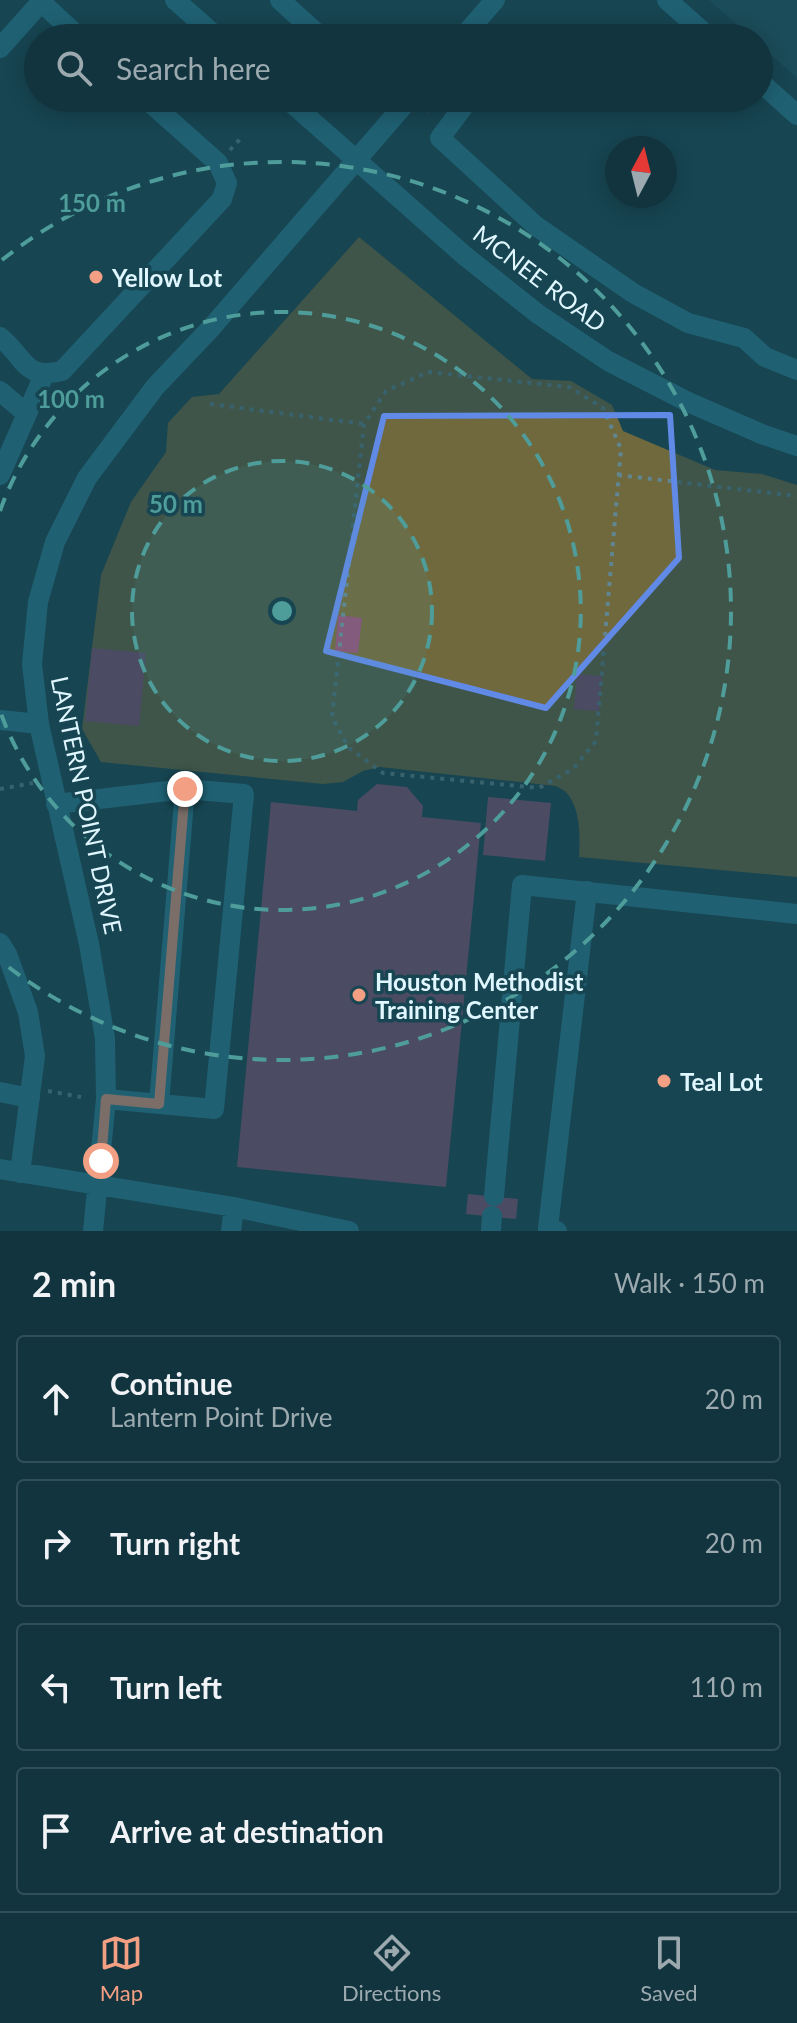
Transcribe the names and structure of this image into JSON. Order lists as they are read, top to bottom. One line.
{"streets":{"street":["MCNEE ROAD","LANTERN POINT DRIVE"]},"crossings":[["MCNEE ROAD","LANTERN POINT DRIVE"]],"places":["Yellow Lot","Houston Methodist Training Center","Teal Lot"],"north":"top","page":{"search":"Search here","heading":["2 min","Walk · 150 m"],"list":[["Continue","Lantern Point Drive","20 m"],["Turn right","20 m"],["Turn left","110 m"],"Arrive at destination"],"nav":["Map","Directions","Saved"]},"rings":["150 m","100 m","50 m"]}
